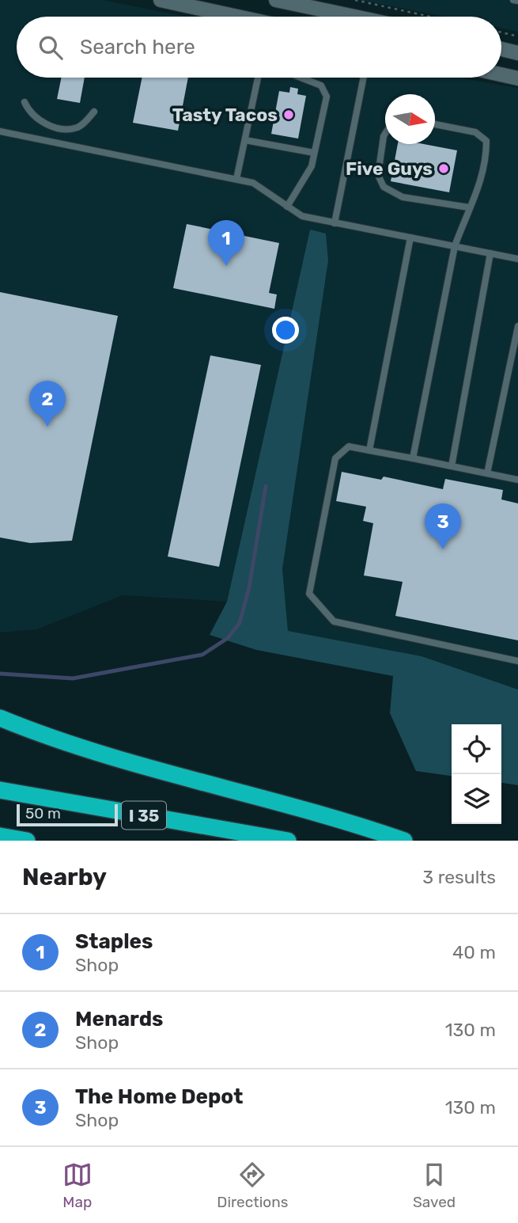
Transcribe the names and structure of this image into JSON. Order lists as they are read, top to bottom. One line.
{"streets":{"highway":["I 35"]},"places":["Tasty Tacos","Five Guys"],"scale_bar":"50 m","north":"right","page":{"search":"Search here","pins":["1","2","3"],"scale":"50 m","heading":["Nearby","3 results"],"list":[{"mark":"1","name":"Staples","note":"Shop","value":"40 m"},{"mark":"2","name":"Menards","note":"Shop","value":"130 m"},{"mark":"3","name":"The Home Depot","note":"Shop","value":"130 m"}],"nav":["Map","Directions","Saved"]}}
